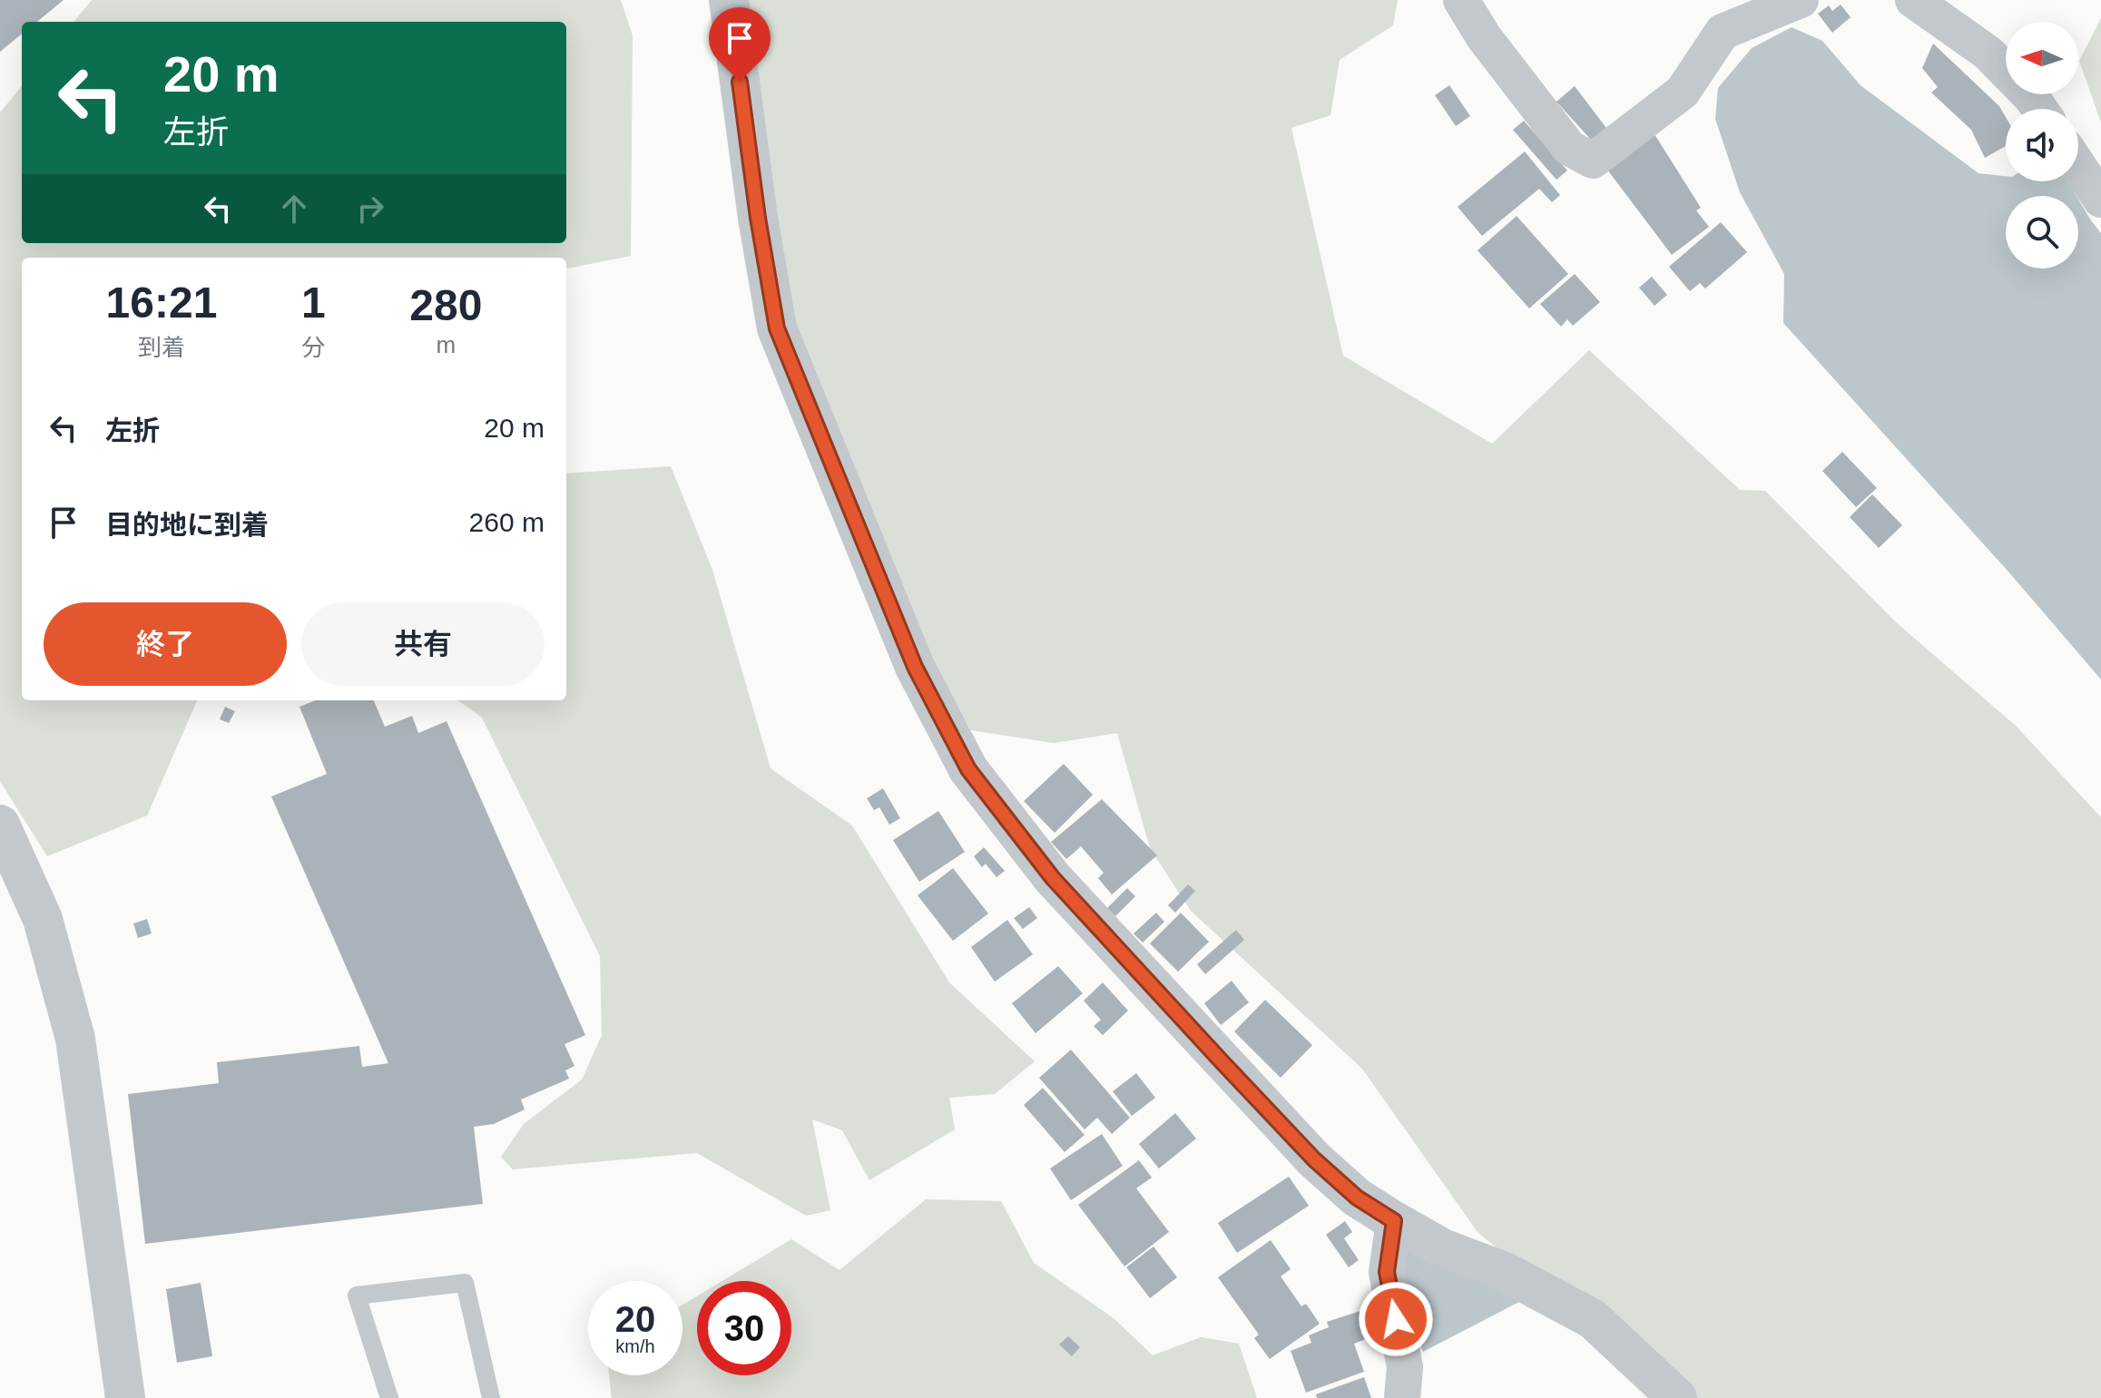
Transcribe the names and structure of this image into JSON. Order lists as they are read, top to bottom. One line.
{"north":"left","page":{"turn":["20 m","左折"],"eta":["16:21","到着","1","分","280","m"],"list":[{"name":"左折","value":"20 m"},{"name":"目的地に到着","value":"260 m"}],"buttons":["終了","共有"],"speed":"20 km/h","limit":"30"}}
